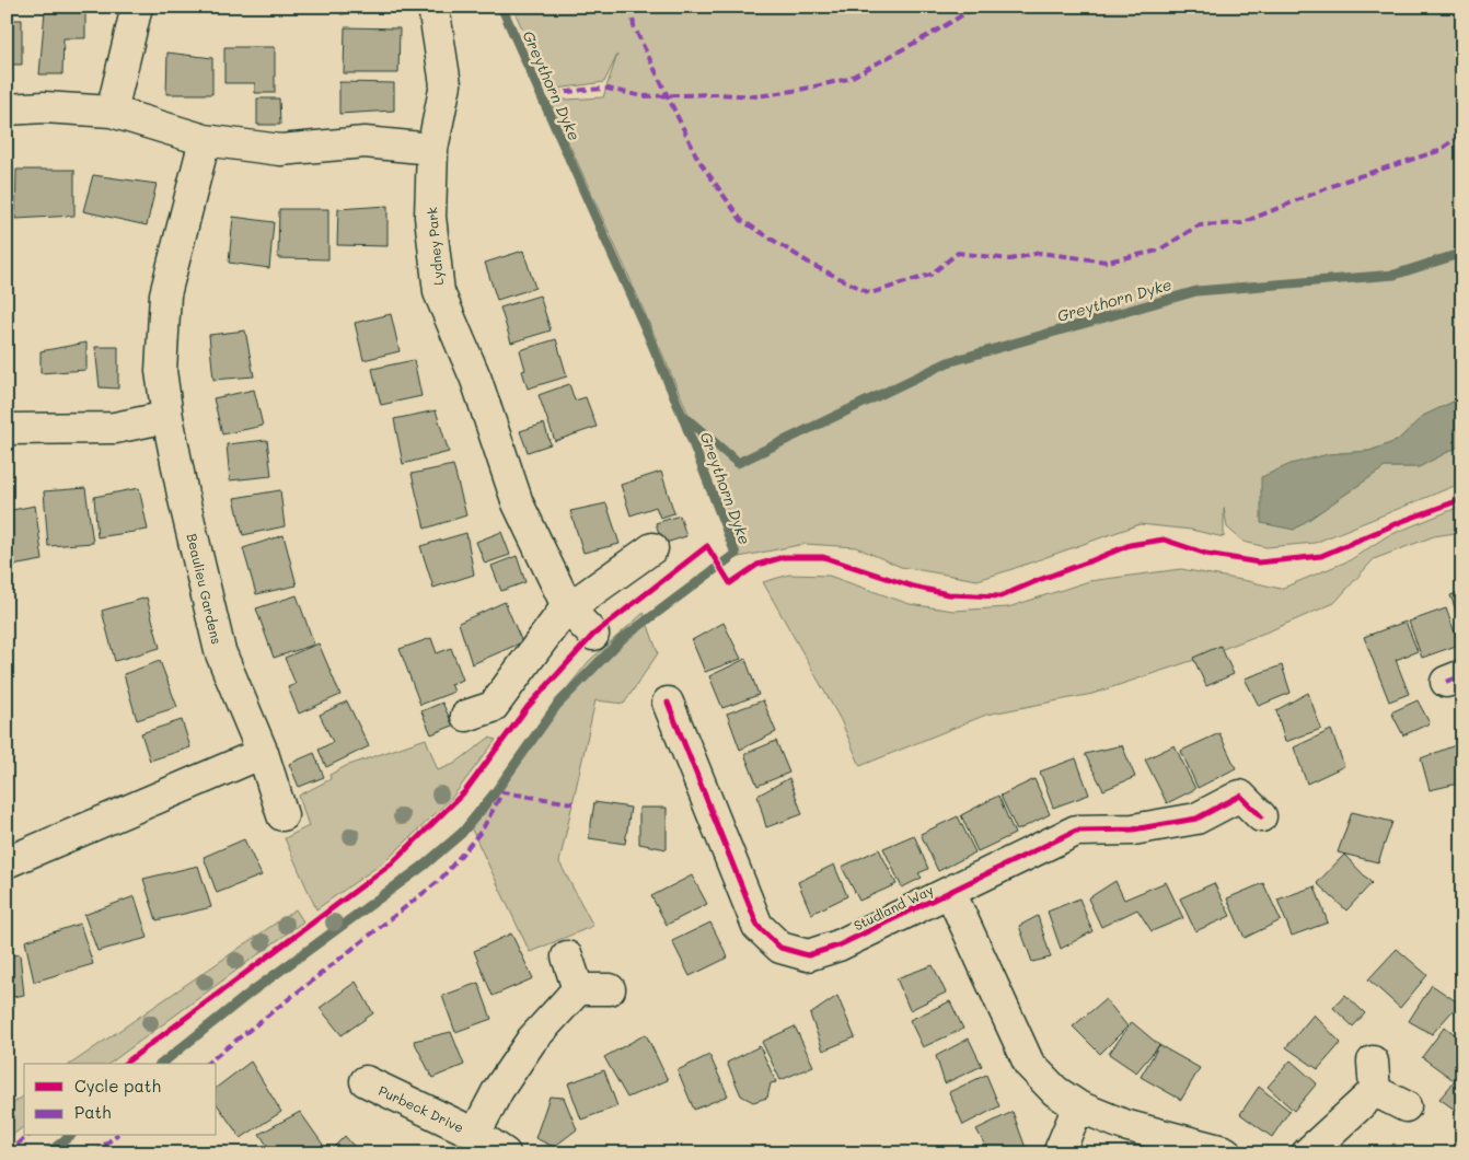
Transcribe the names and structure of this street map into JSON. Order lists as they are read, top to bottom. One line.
{"streets":{"street":["Lydney Park","Beaulieu Gardens","Studland Way","Purbeck Drive"]},"water":["Greythorn Dyke"],"legend":["Cycle path","Path"]}
